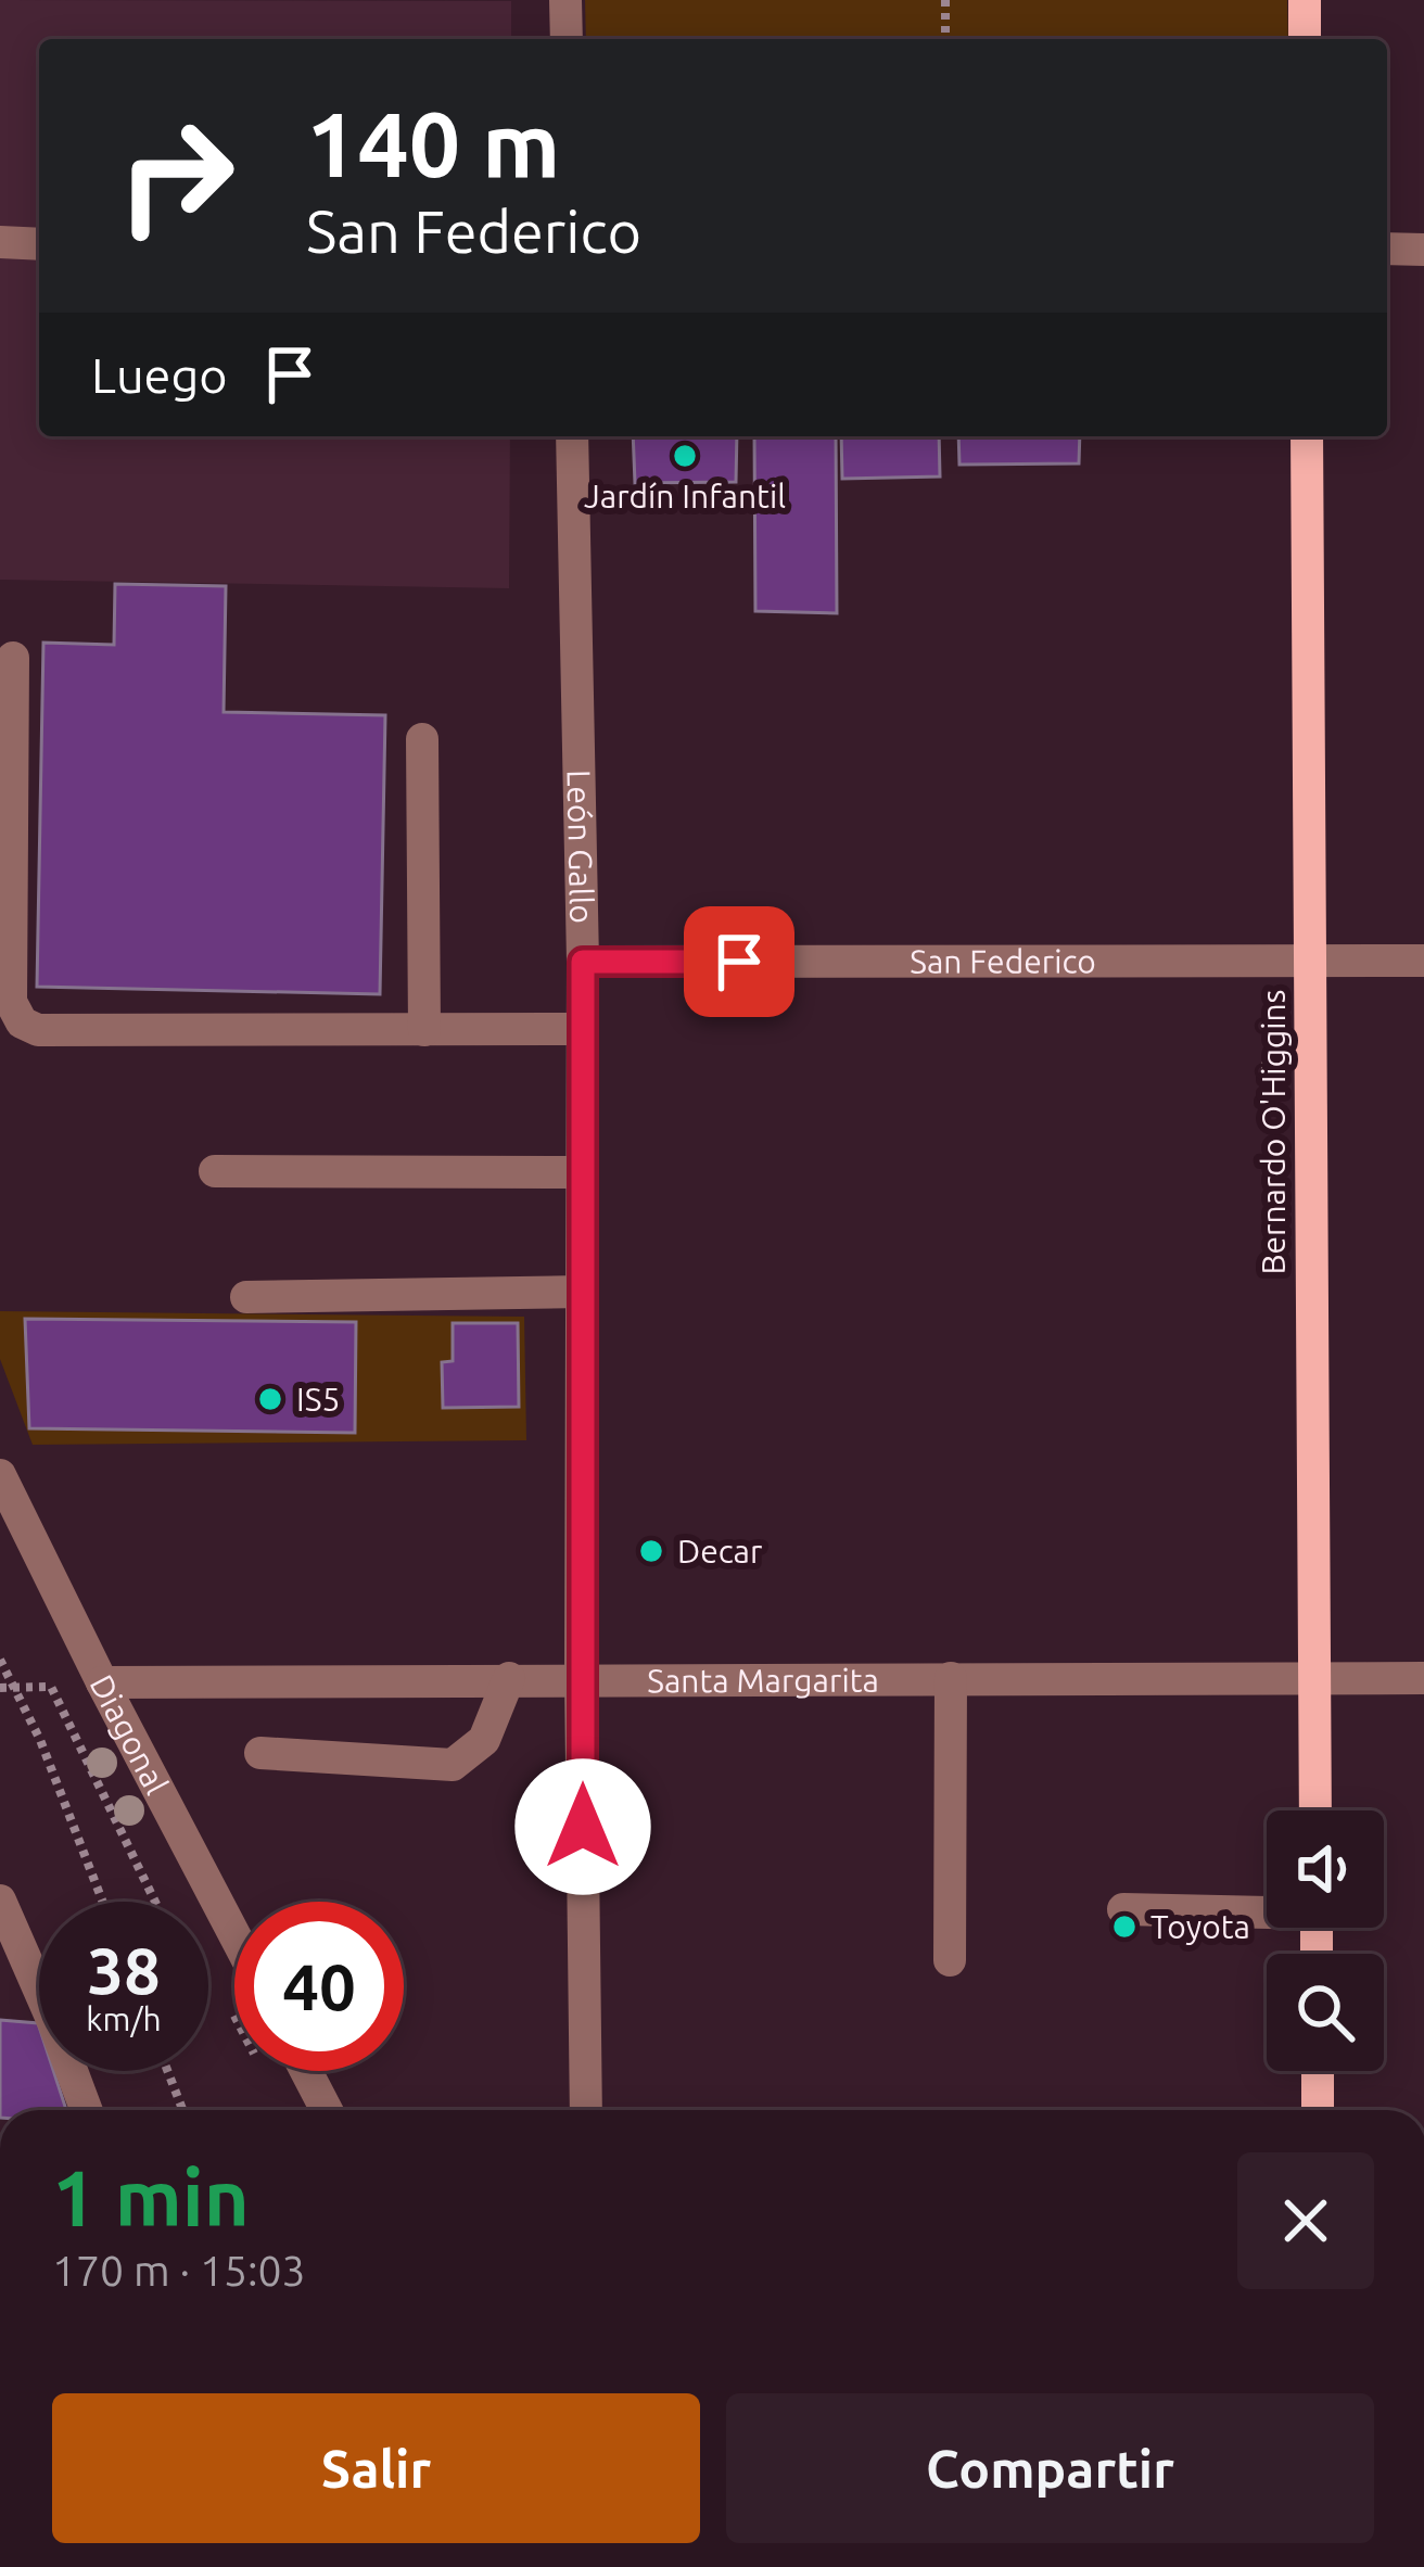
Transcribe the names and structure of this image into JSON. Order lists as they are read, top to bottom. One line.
{"streets":{"main road":["Bernardo O'Higgins"],"street":["León Gallo","San Federico","Santa Margarita","Diagonal"]},"crossings":[["León Gallo","San Federico"],["León Gallo","Santa Margarita"],["San Federico","Bernardo O'Higgins"],["Bernardo O'Higgins","Santa Margarita"],["Santa Margarita","Diagonal"]],"places":["Jardín Infantil","IS5","Decar","Toyota"],"page":{"turn":["140 m","San Federico"],"then":"Luego","speed":"38 km/h","limit":"40","heading":["1 min","170 m · 15:03"],"buttons":["Salir","Compartir"]}}
